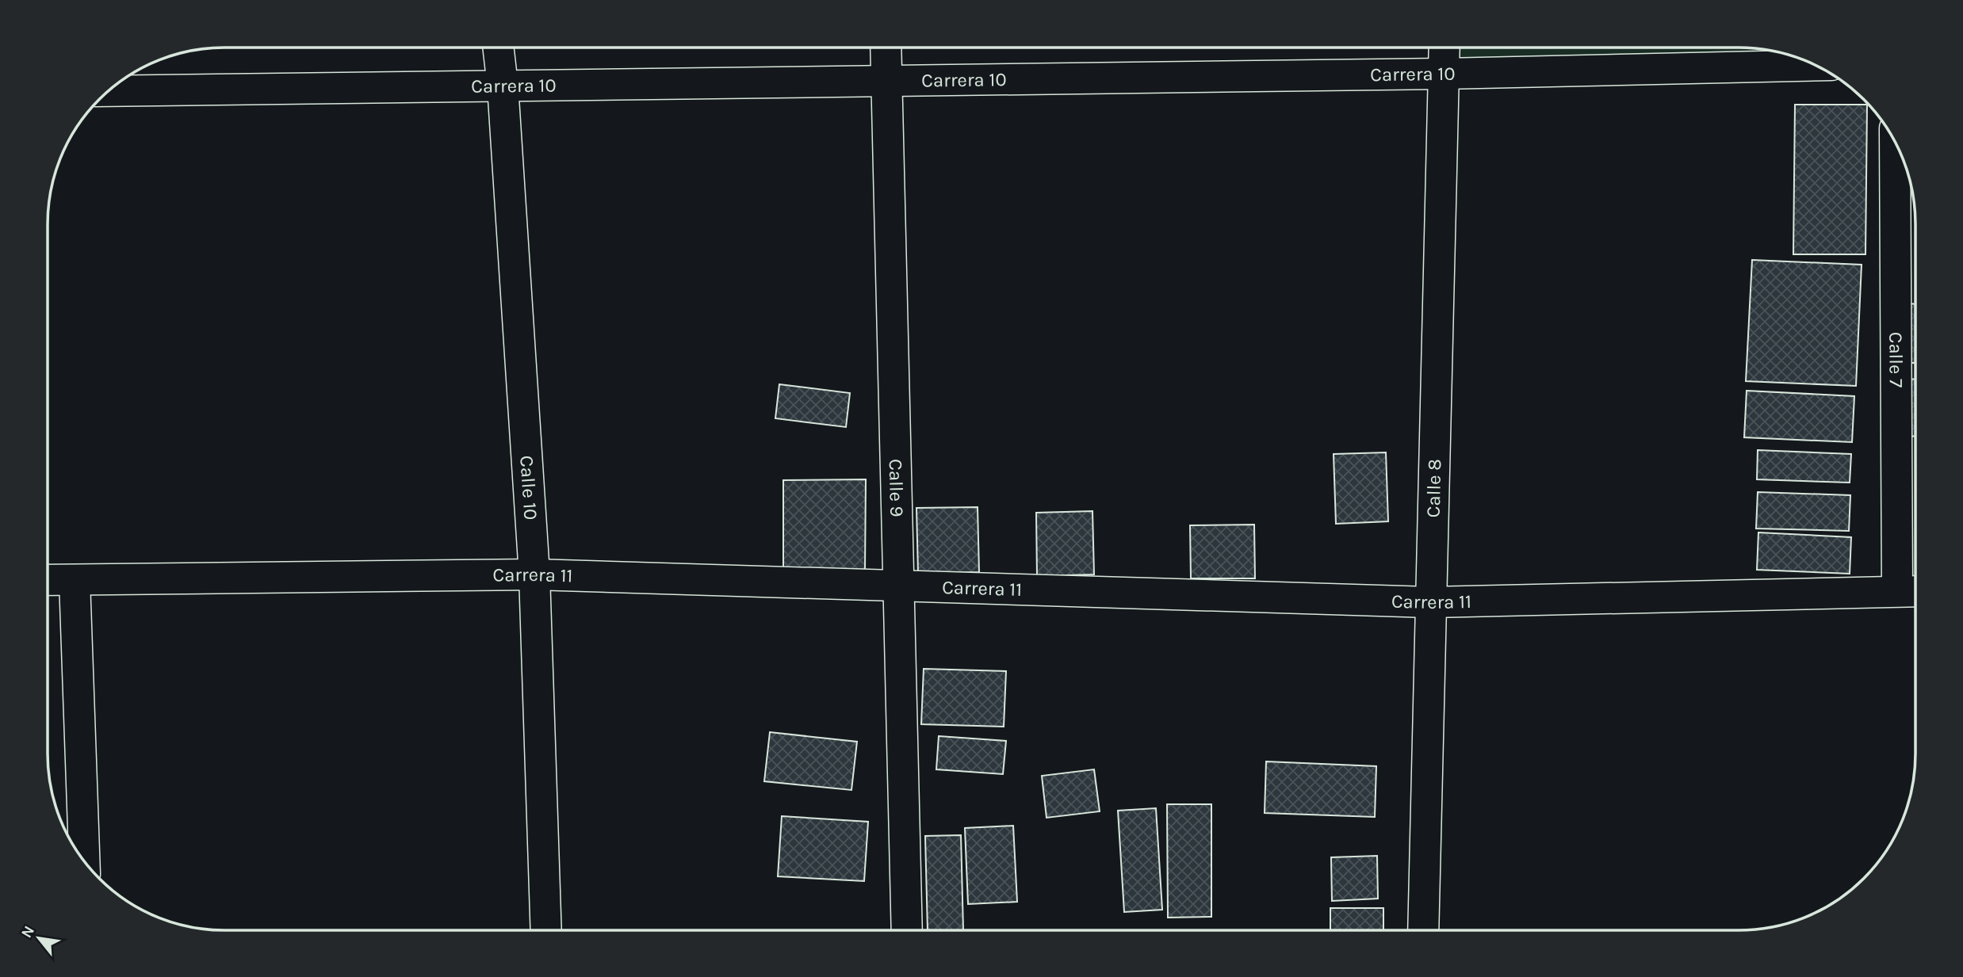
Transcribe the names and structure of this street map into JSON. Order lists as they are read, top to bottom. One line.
{"streets":{"street":["Carrera 10","Calle 7","Calle 10","Calle 9","Calle 8","Carrera 11"]},"crossings":[["Carrera 10","Calle 10"],["Carrera 10","Calle 9"],["Carrera 10","Calle 8"],["Calle 7","Carrera 11"],["Calle 10","Carrera 11"],["Calle 9","Carrera 11"],["Calle 8","Carrera 11"]],"north":"top left"}
